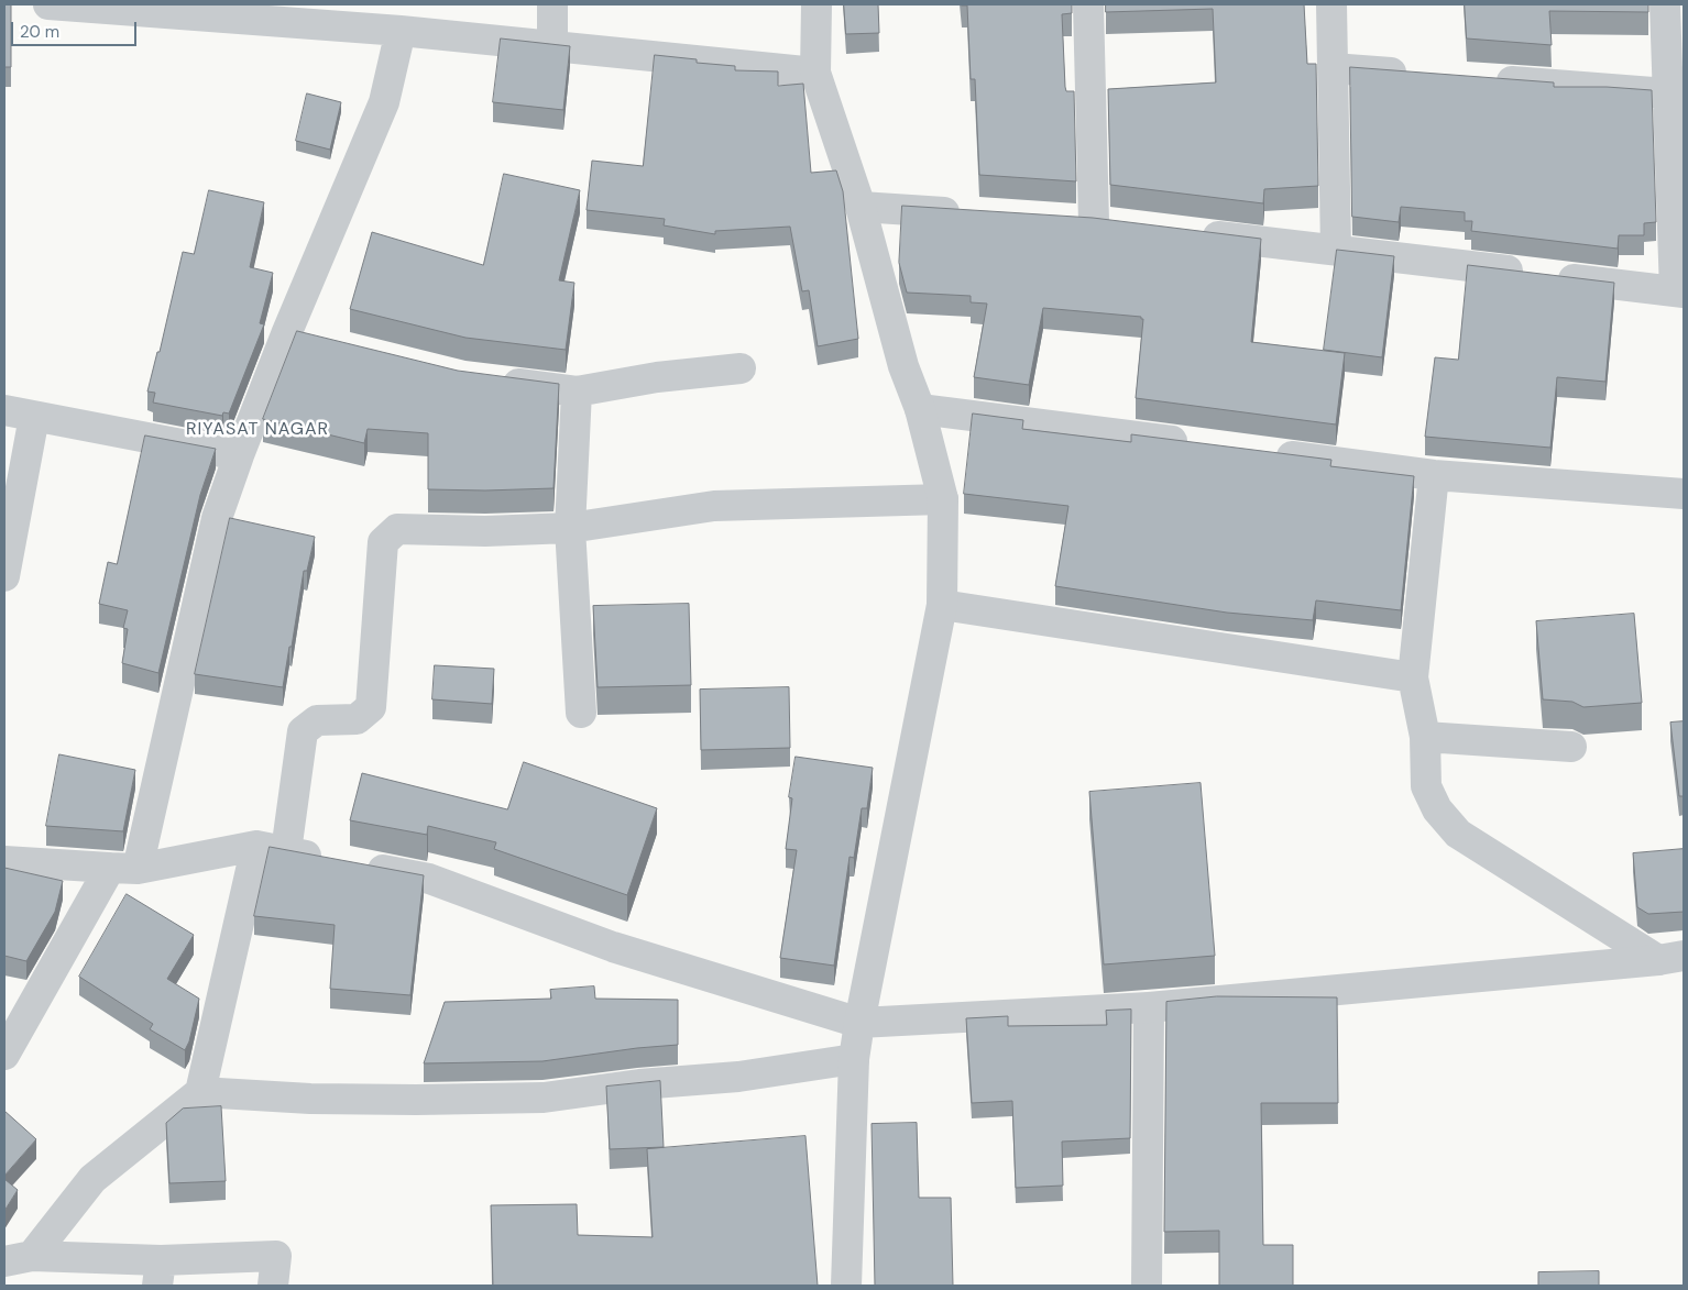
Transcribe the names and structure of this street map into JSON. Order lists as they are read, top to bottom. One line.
{"districts":["RIYASAT NAGAR"],"scale_bar":"20 m"}
